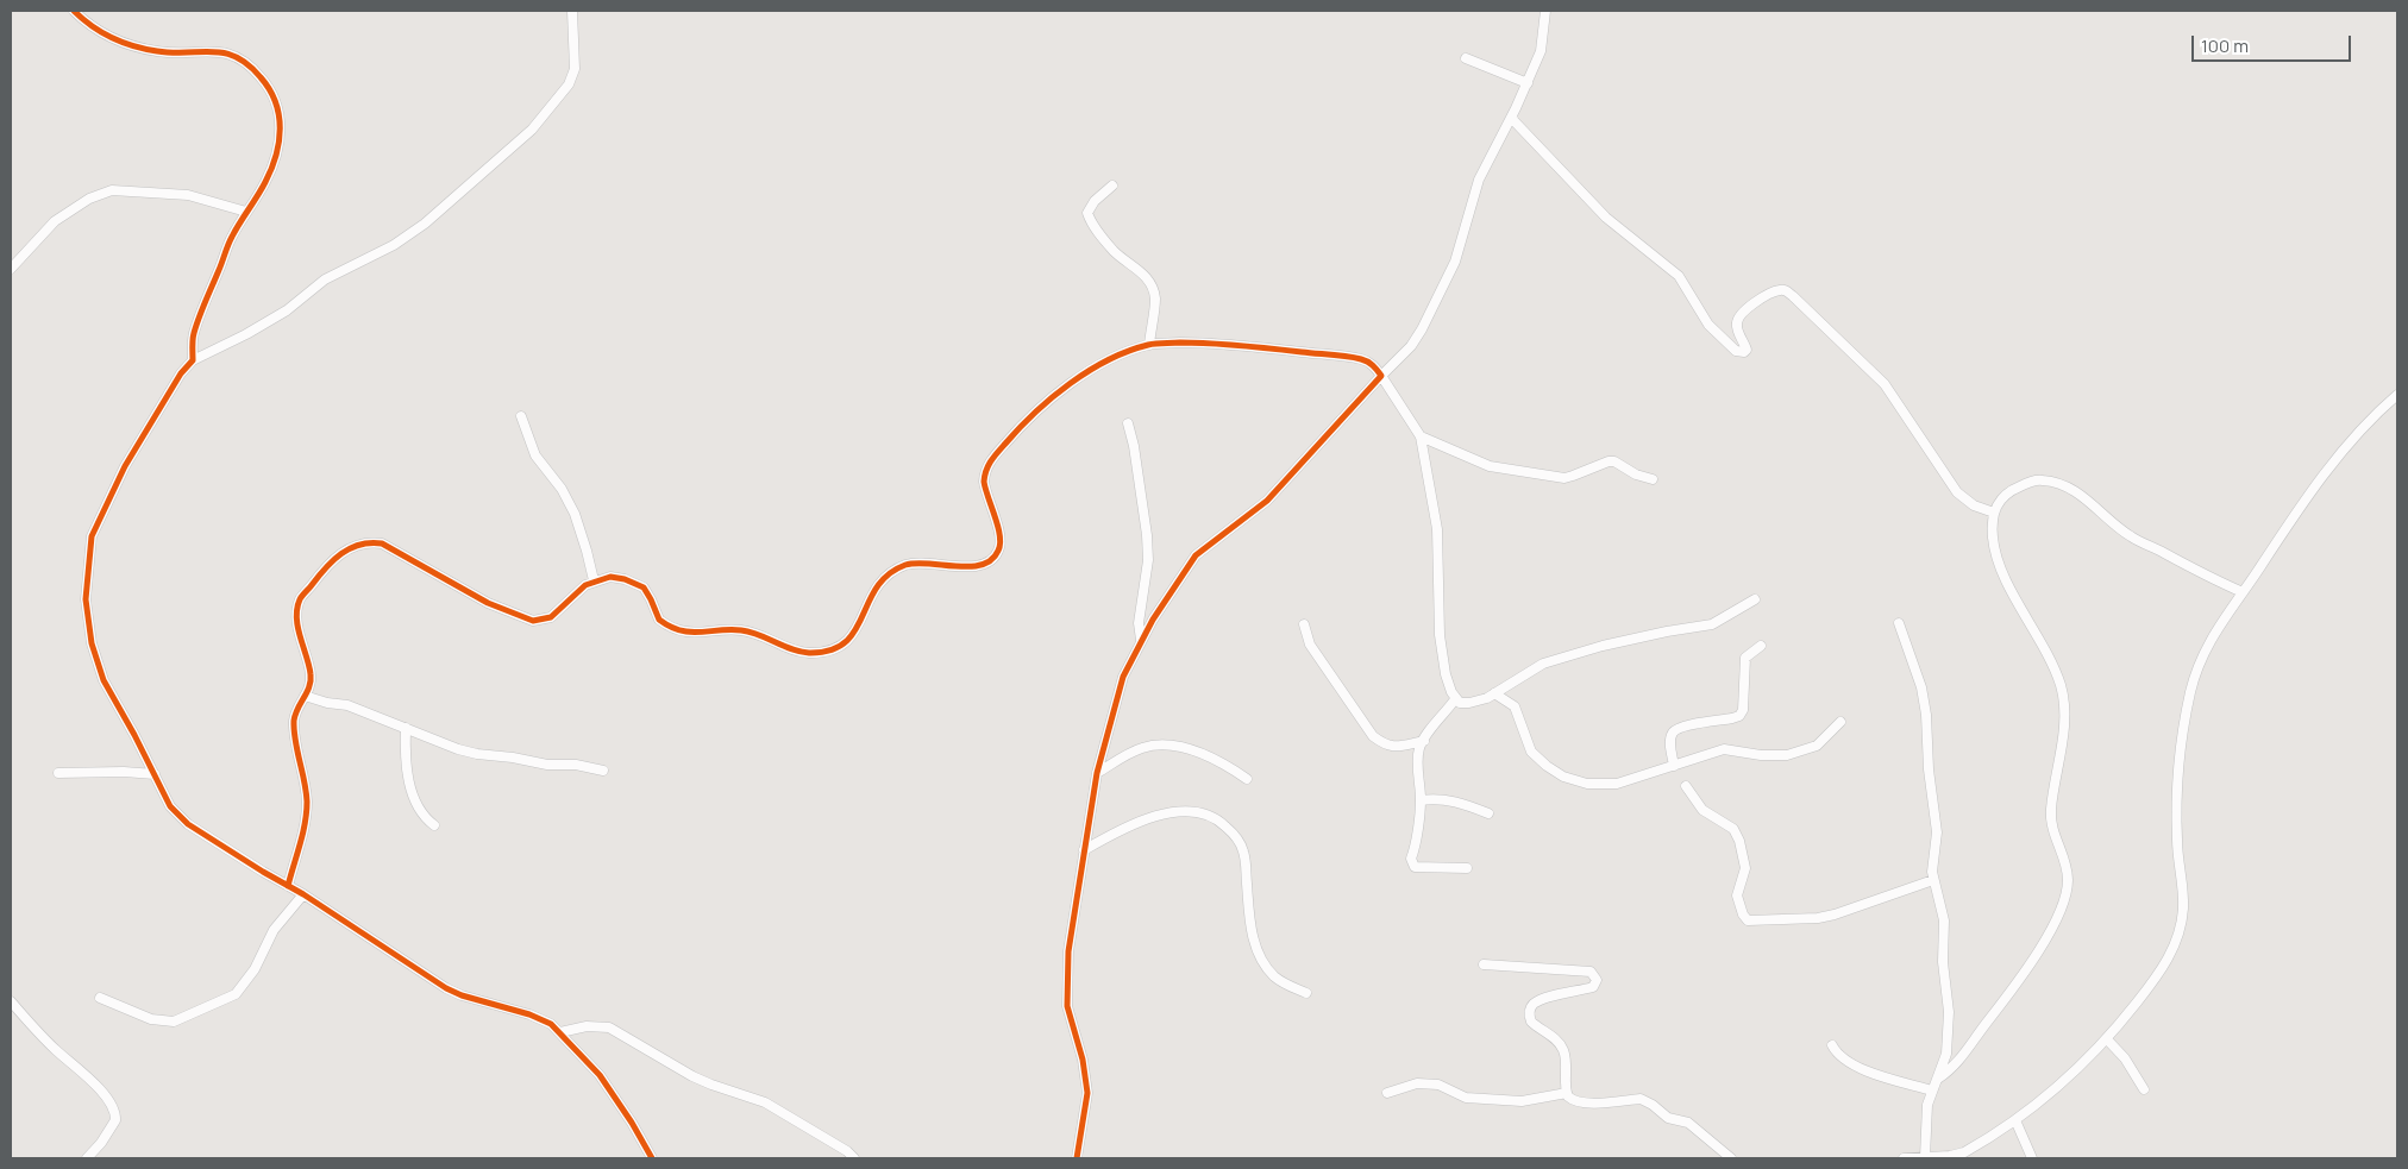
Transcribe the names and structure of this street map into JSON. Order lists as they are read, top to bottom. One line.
{"scale_bar":"100 m"}
